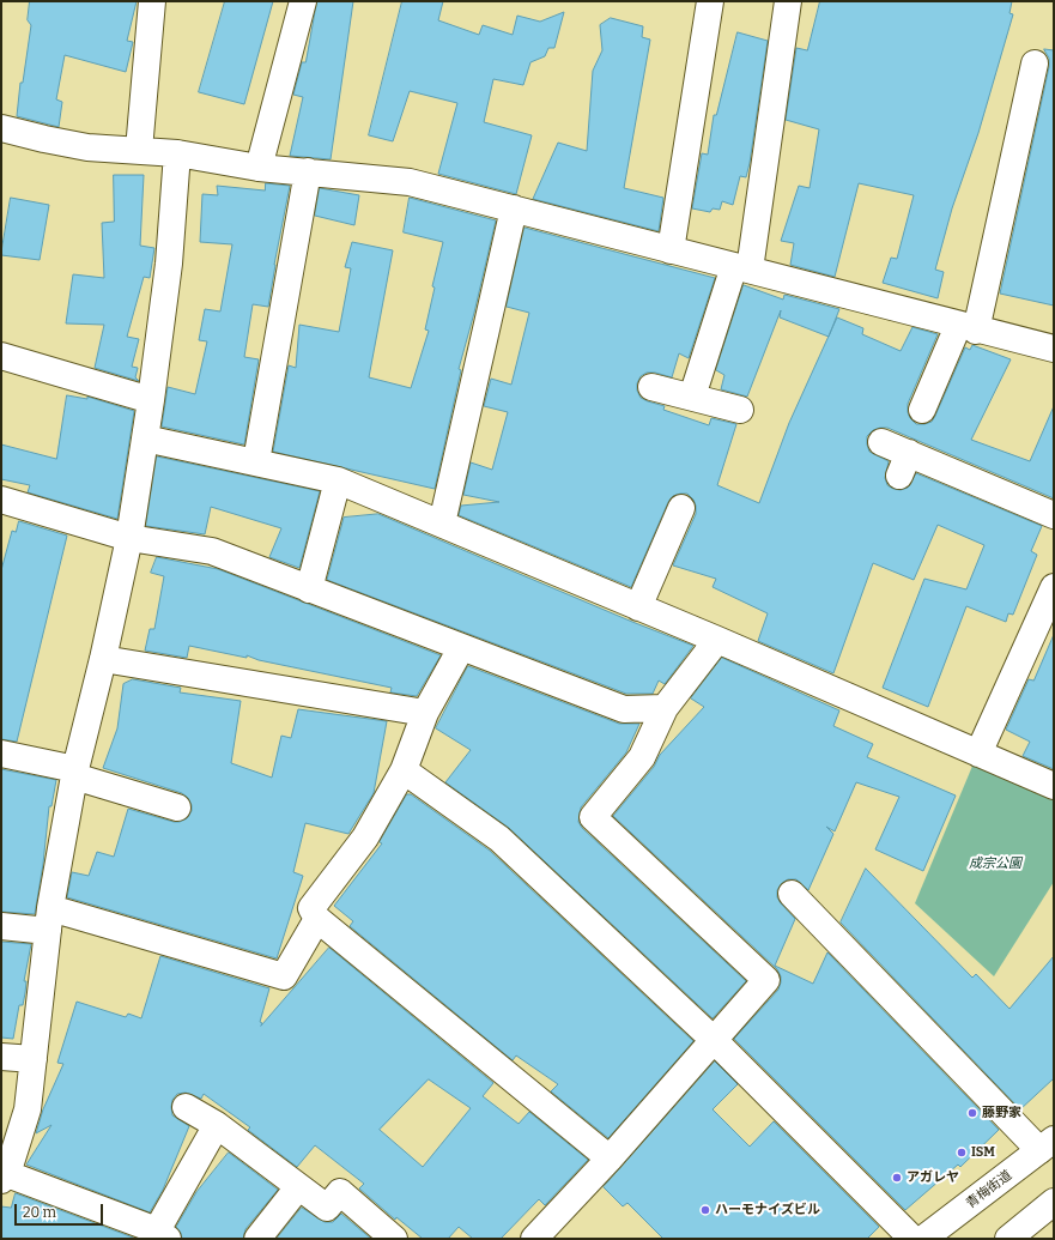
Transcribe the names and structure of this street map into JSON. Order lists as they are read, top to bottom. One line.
{"streets":{"street":["青梅街道"]},"parks":["成宗公園"],"places":["藤野家","ISM","アガレヤ","ハーモナイズビル"],"scale_bar":"20 m"}
